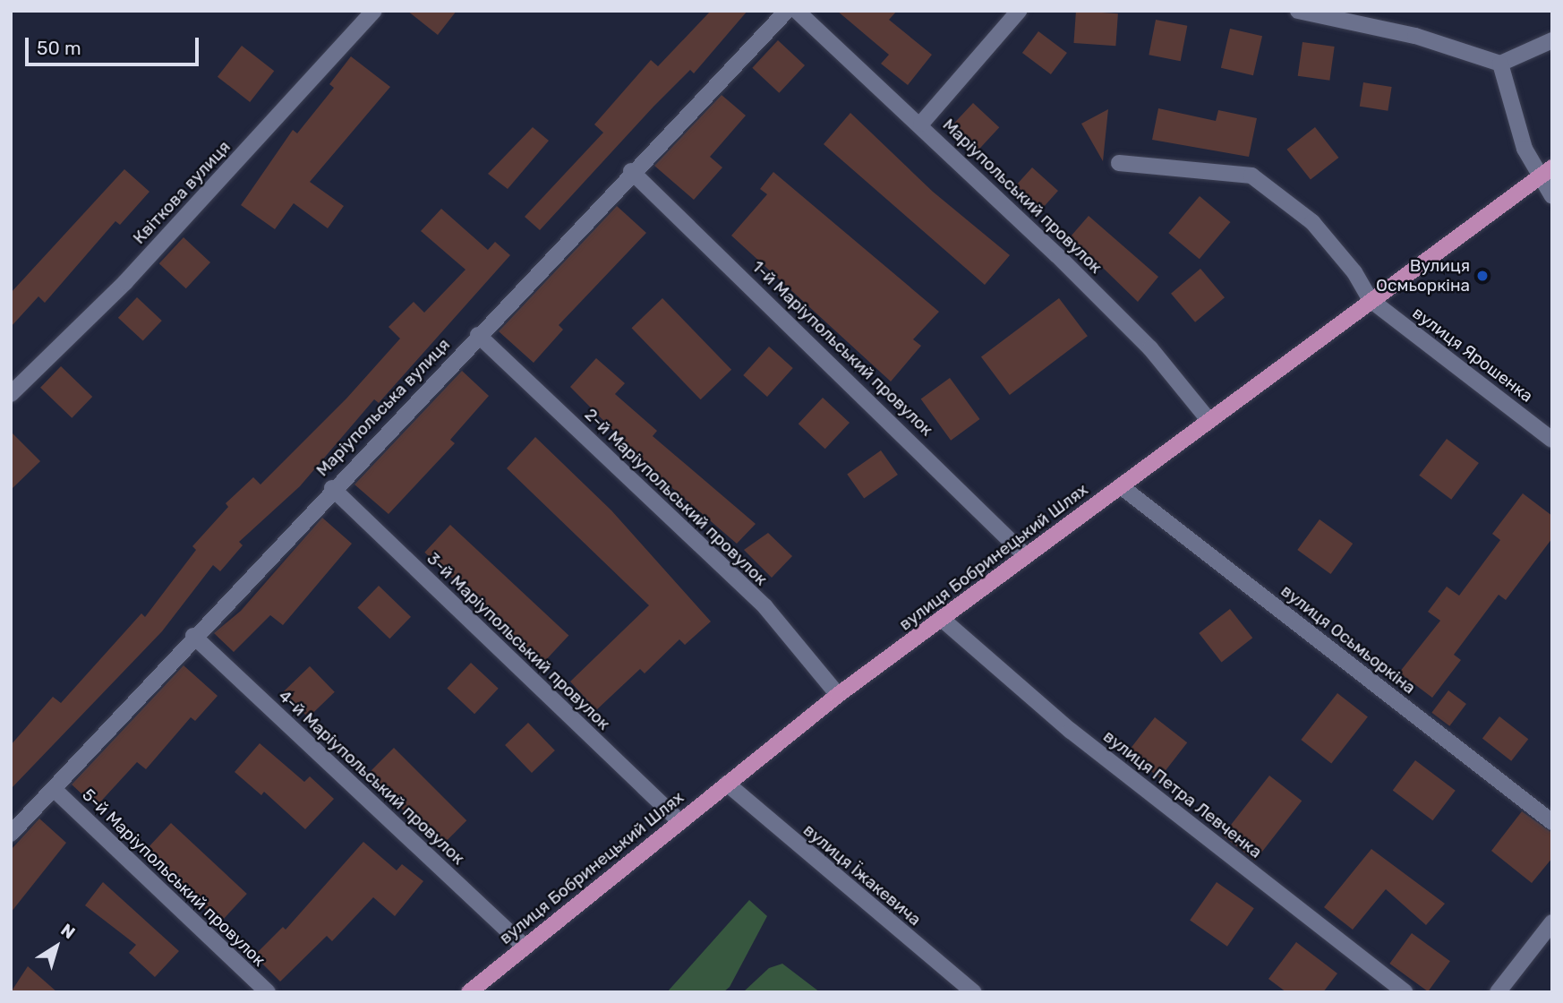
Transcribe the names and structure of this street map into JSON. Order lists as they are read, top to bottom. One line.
{"streets":{"main road":["вулиця Бобринецький Шлях"],"street":["Квіткова вулиця","Маріупольський провулок","1-й Маріупольський провулок","вулиця Ярошенка","Маріупольська вулиця","2-й Маріупольський провулок","вулиця Осьмьоркіна","3-й Маріупольський провулок","4-й Маріупольський провулок","вулиця Петра Левченка","вулиця Їжакевича","5-й Маріупольський провулок"]},"crossings":[["Маріупольський провулок","вулиця Бобринецький Шлях"],["1-й Маріупольський провулок","Маріупольська вулиця"],["1-й Маріупольський провулок","вулиця Бобринецький Шлях"],["вулиця Ярошенка","вулиця Бобринецький Шлях"],["Маріупольська вулиця","2-й Маріупольський провулок"],["Маріупольська вулиця","3-й Маріупольський провулок"],["Маріупольська вулиця","4-й Маріупольський провулок"],["Маріупольська вулиця","5-й Маріупольський провулок"],["2-й Маріупольський провулок","вулиця Бобринецький Шлях"],["вулиця Бобринецький Шлях","вулиця Осьмьоркіна"],["вулиця Бобринецький Шлях","3-й Маріупольський провулок"],["вулиця Бобринецький Шлях","4-й Маріупольський провулок"],["вулиця Бобринецький Шлях","вулиця Петра Левченка"],["вулиця Бобринецький Шлях","вулиця Їжакевича"]],"places":["Вулиця Осмьоркіна"],"scale_bar":"50 m","north":"top right"}
